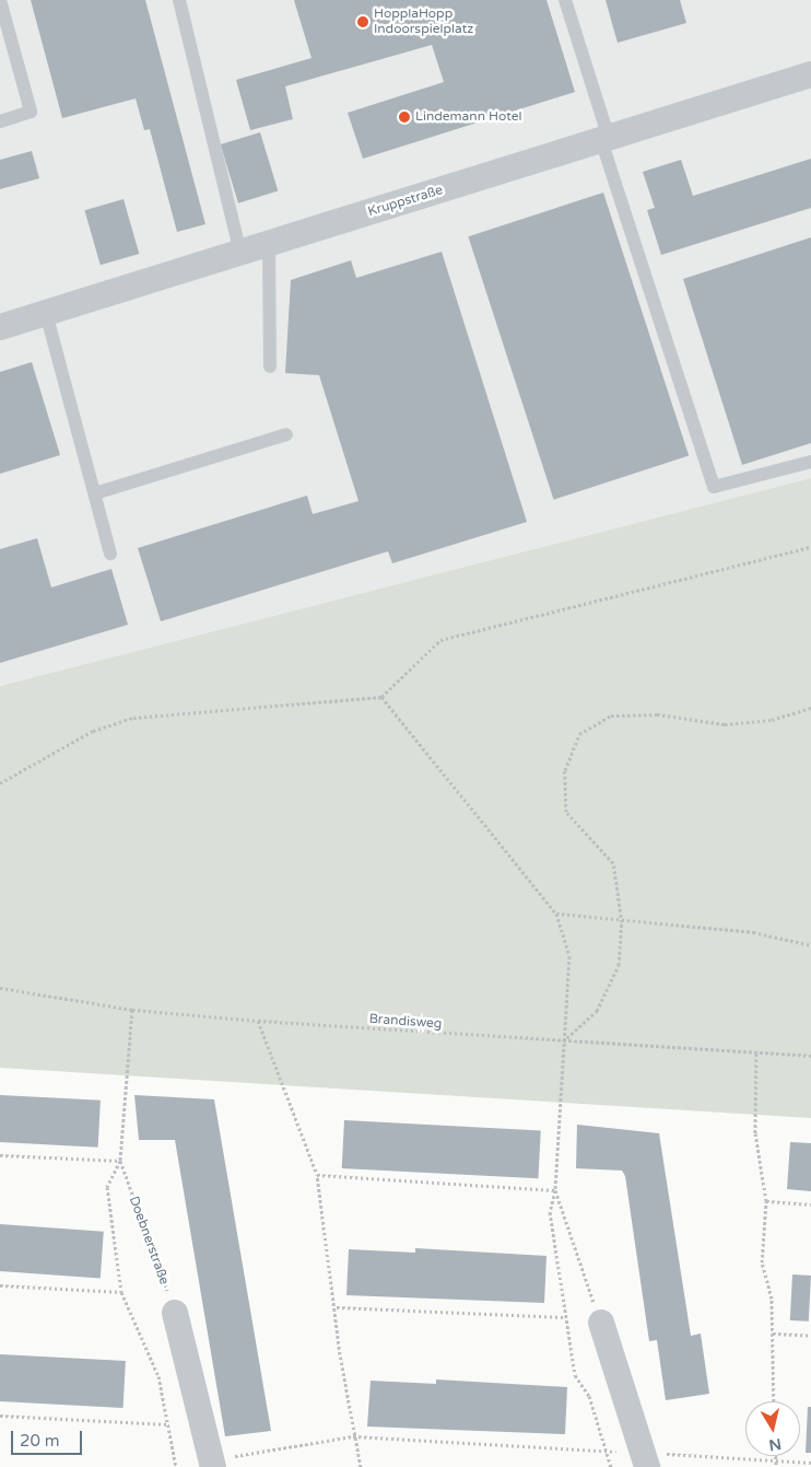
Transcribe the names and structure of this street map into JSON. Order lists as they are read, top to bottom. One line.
{"streets":{"street":["Kruppstraße"],"path":["Brandisweg","Doebnerstraße"]},"crossings":[["Brandisweg","Doebnerstraße"]],"places":["HopplaHopp Indoorspielplatz","Lindemann Hotel"],"scale_bar":"20 m","north":"bottom"}
